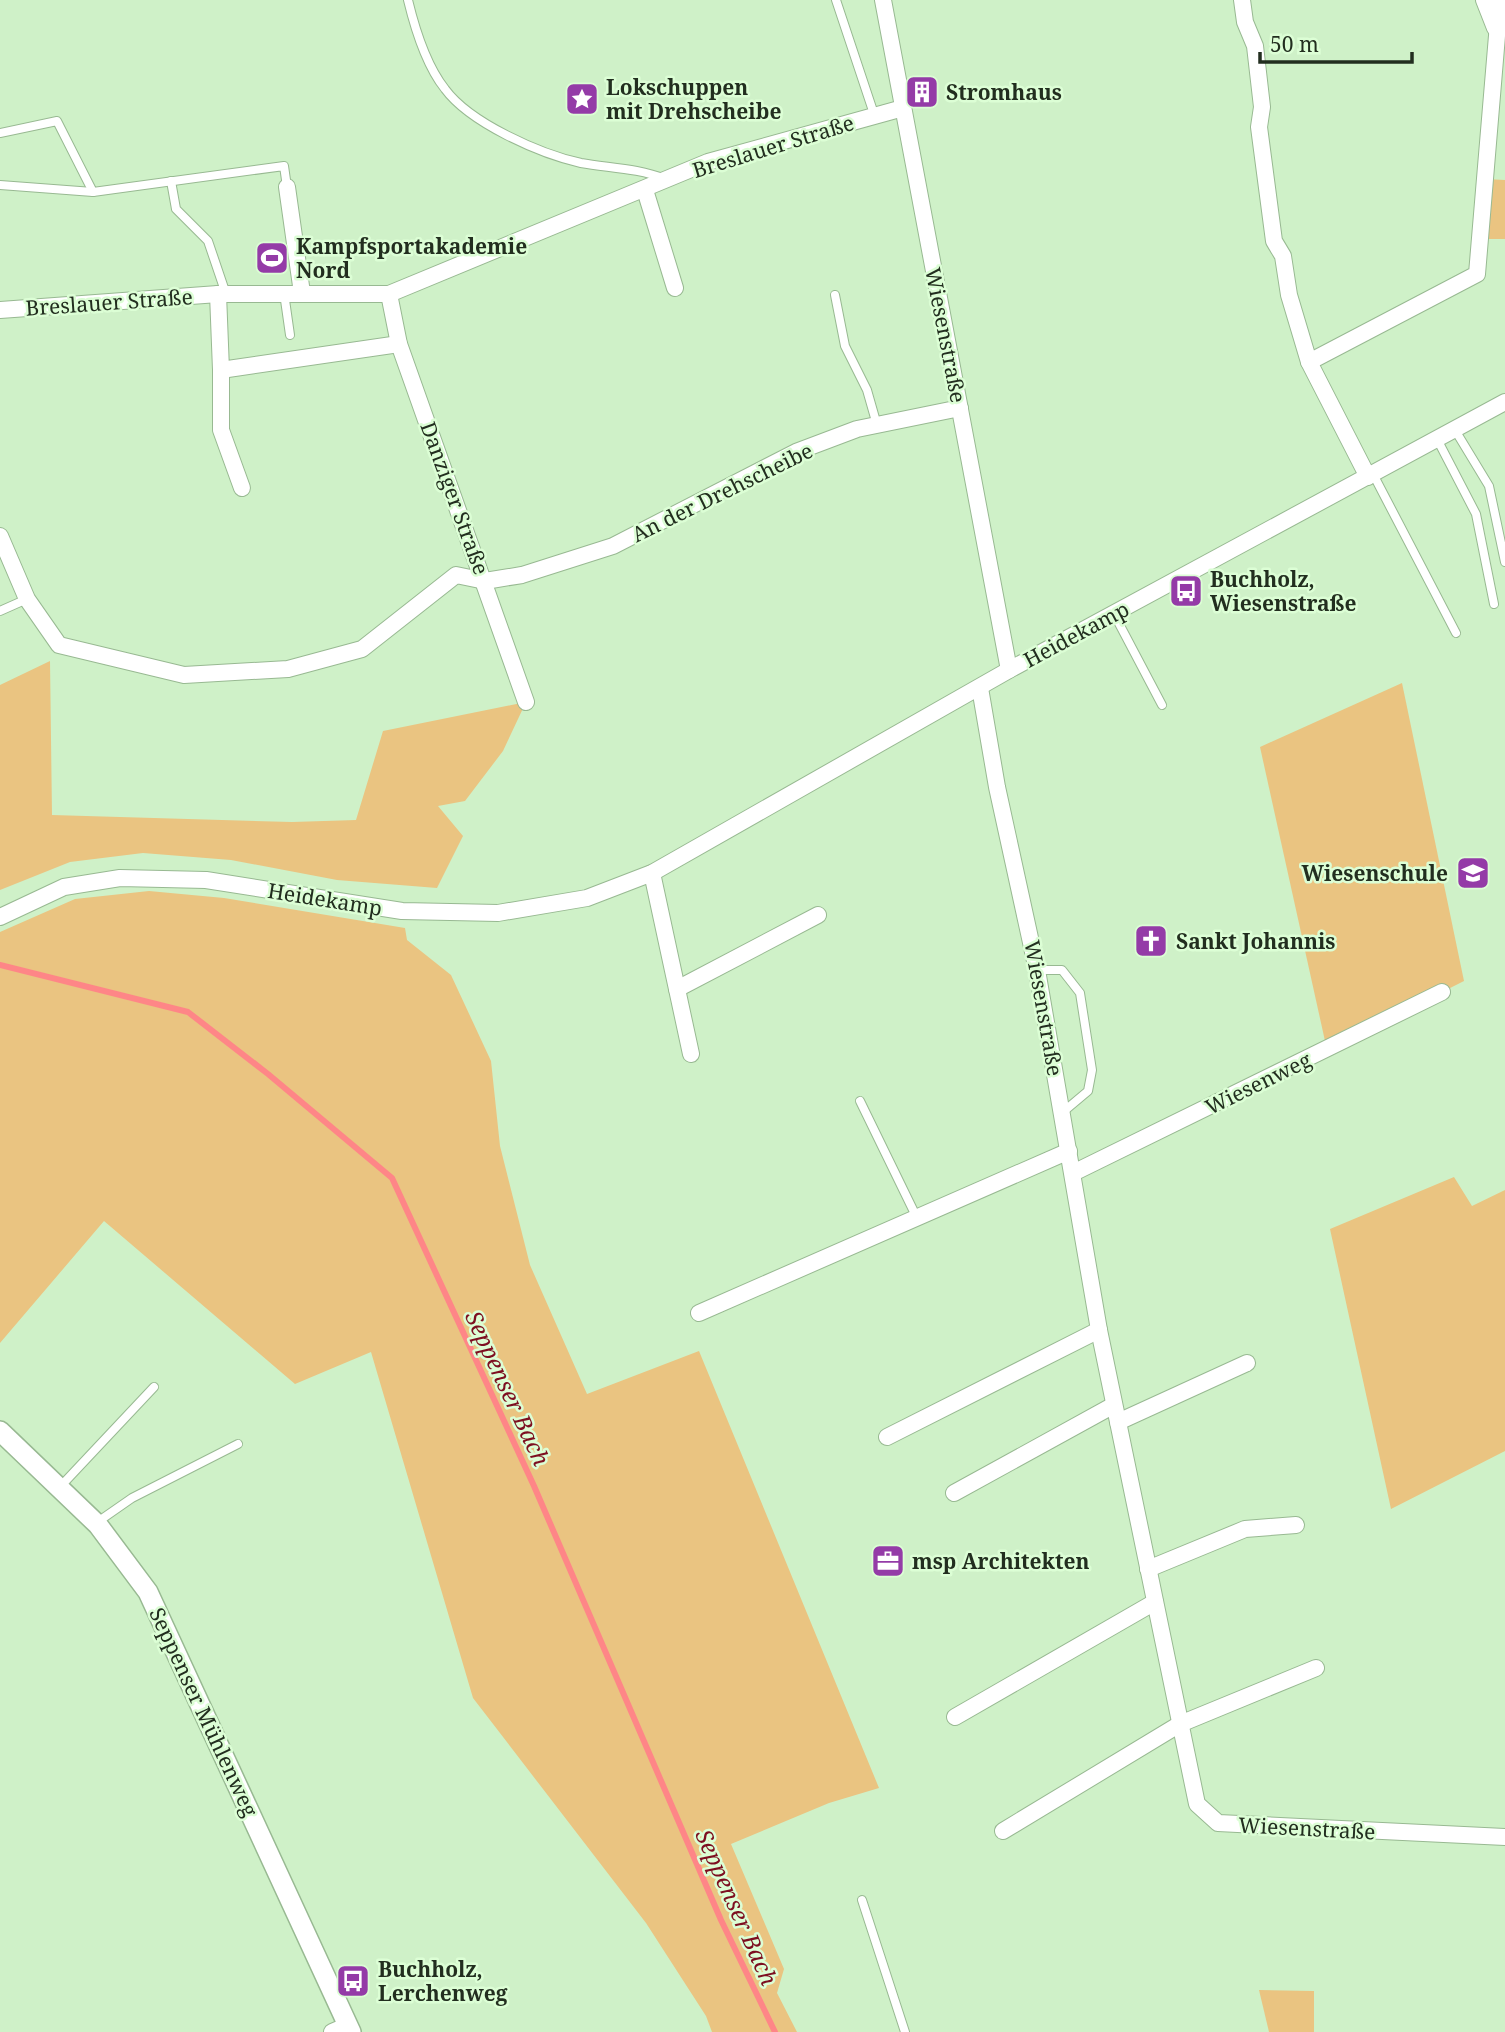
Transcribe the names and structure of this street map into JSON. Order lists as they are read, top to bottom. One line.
{"streets":{"street":["Breslauer Straße","Wiesenstraße","An der Drehscheibe","Danziger Straße","Heidekamp","Wiesenweg","Seppenser Mühlenweg"]},"crossings":[["Breslauer Straße","Wiesenstraße"],["Breslauer Straße","Danziger Straße"],["Wiesenstraße","An der Drehscheibe"],["Wiesenstraße","Heidekamp"],["Wiesenstraße","Wiesenweg"],["An der Drehscheibe","Danziger Straße"]],"water":["Seppenser Bach"],"places":{"building":["Stromhaus"],"place":["Lokschuppen mit Drehscheibe"],"sports":["Kampfsportakademie Nord"],"bus stop":["Buchholz, Wiesenstraße","Buchholz, Lerchenweg"],"school or university":["Wiesenschule"],"church":["Sankt Johannis"],"office":["msp Architekten"]},"scale_bar":"50 m"}
